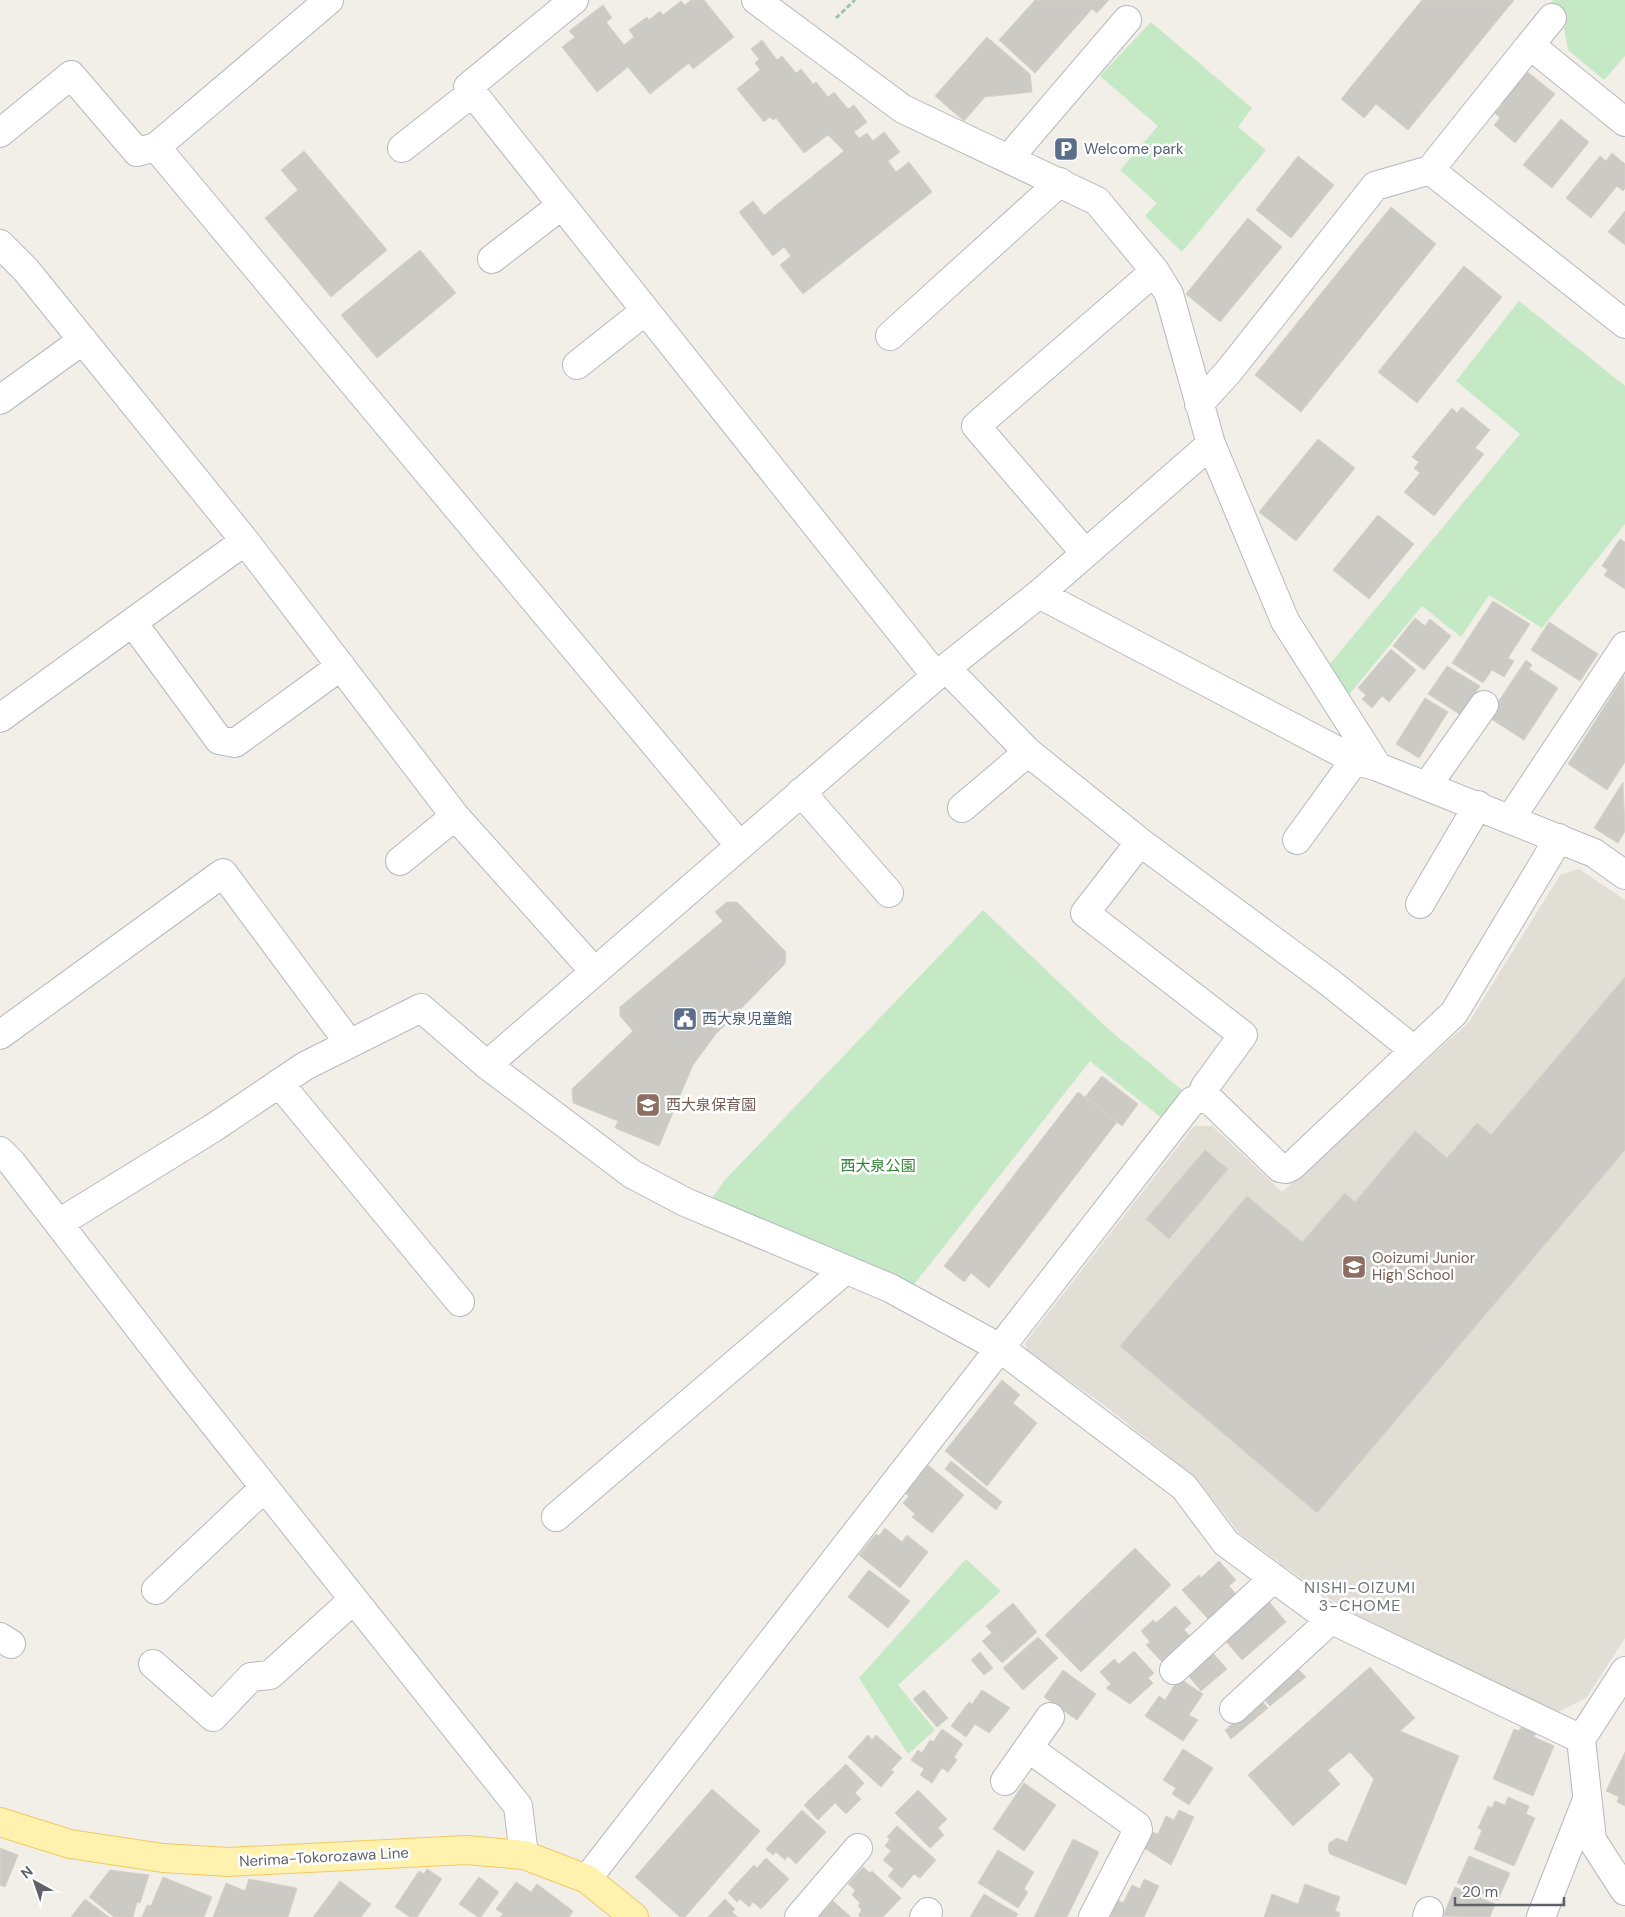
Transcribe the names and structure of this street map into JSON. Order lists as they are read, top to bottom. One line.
{"streets":{"main road":["Nerima-Tokorozawa Line"]},"districts":["NISHI-OIZUMI 3-CHOME"],"parks":["西大泉公園"],"places":{"parking":["Welcome park"],"public building":["西大泉児童館"],"school or university":["西大泉保育園","Ooizumi Junior High School"]},"scale_bar":"20 m","north":"top left"}
